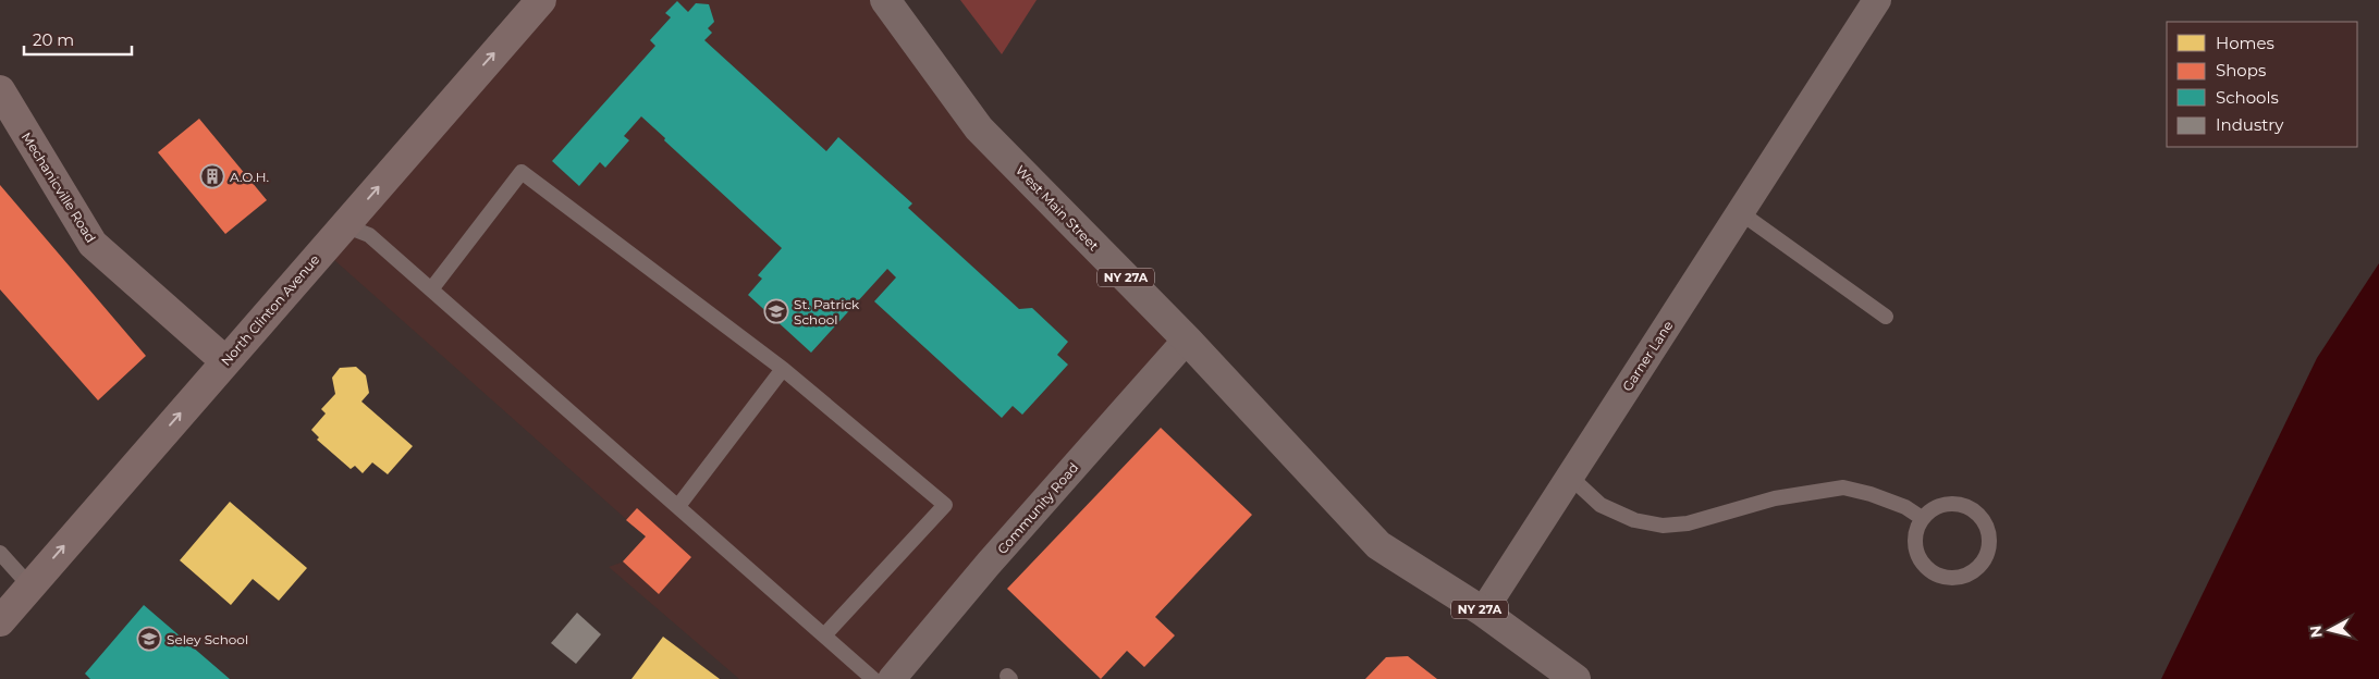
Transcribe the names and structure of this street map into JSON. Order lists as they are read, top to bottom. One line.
{"streets":{"main road":["Mechanicville Road","West Main Street","NY 27A","North Clinton Avenue"],"street":["Garner Lane","Community Road"]},"crossings":[["Mechanicville Road","North Clinton Avenue"],["West Main Street","NY 27A"],["West Main Street","Garner Lane"],["West Main Street","Community Road"],["NY 27A","Garner Lane"]],"one_way":["North Clinton Avenue"],"places":{"building":["A.O.H."],"school or university":["St. Patrick School","Seley School"]},"legend":["Homes","Shops","Schools","Industry"],"scale_bar":"20 m","north":"left"}
